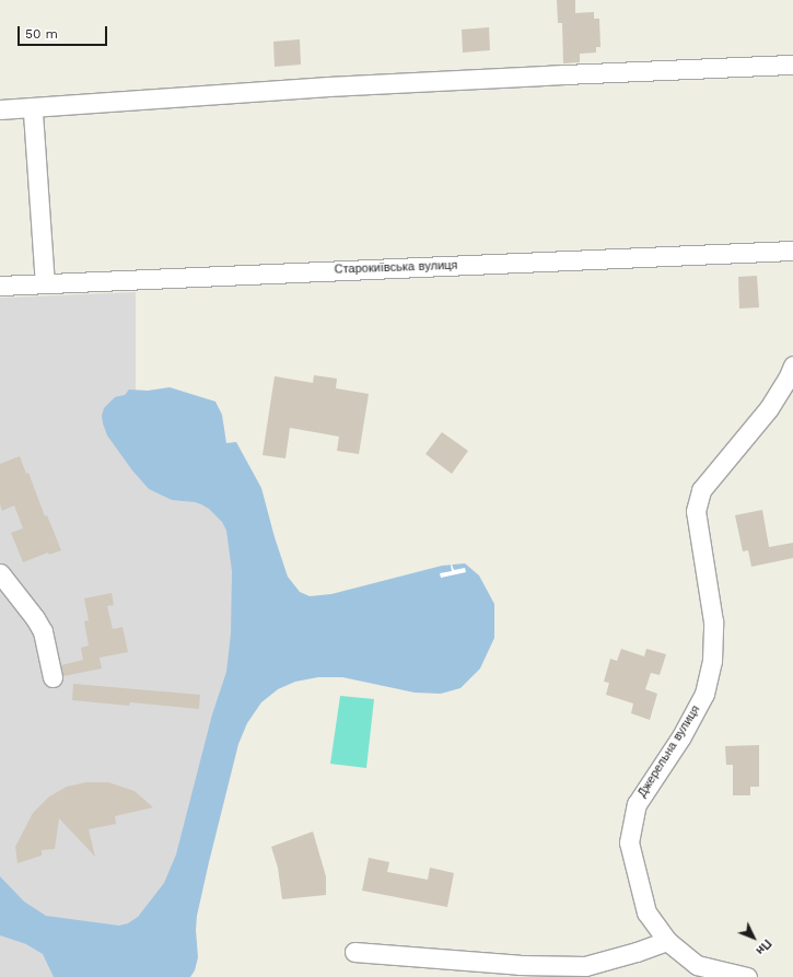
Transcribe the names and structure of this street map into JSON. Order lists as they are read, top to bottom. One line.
{"streets":{"street":["Старокиївська вулиця","Джерельна вулиця"]},"scale_bar":"50 m","north":"bottom right"}
